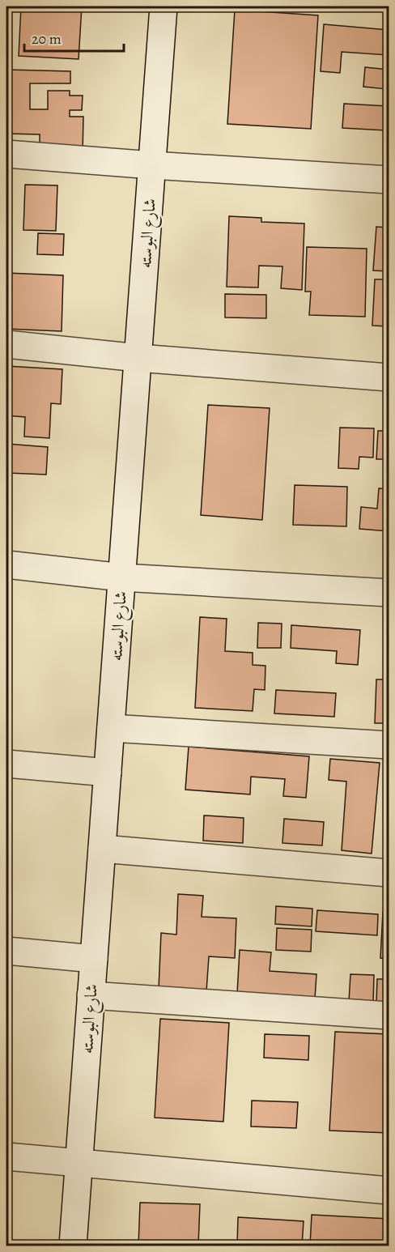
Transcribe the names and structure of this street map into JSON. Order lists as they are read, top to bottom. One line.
{"streets":{"street":["شارع البوسته"]},"scale_bar":"20 m"}
